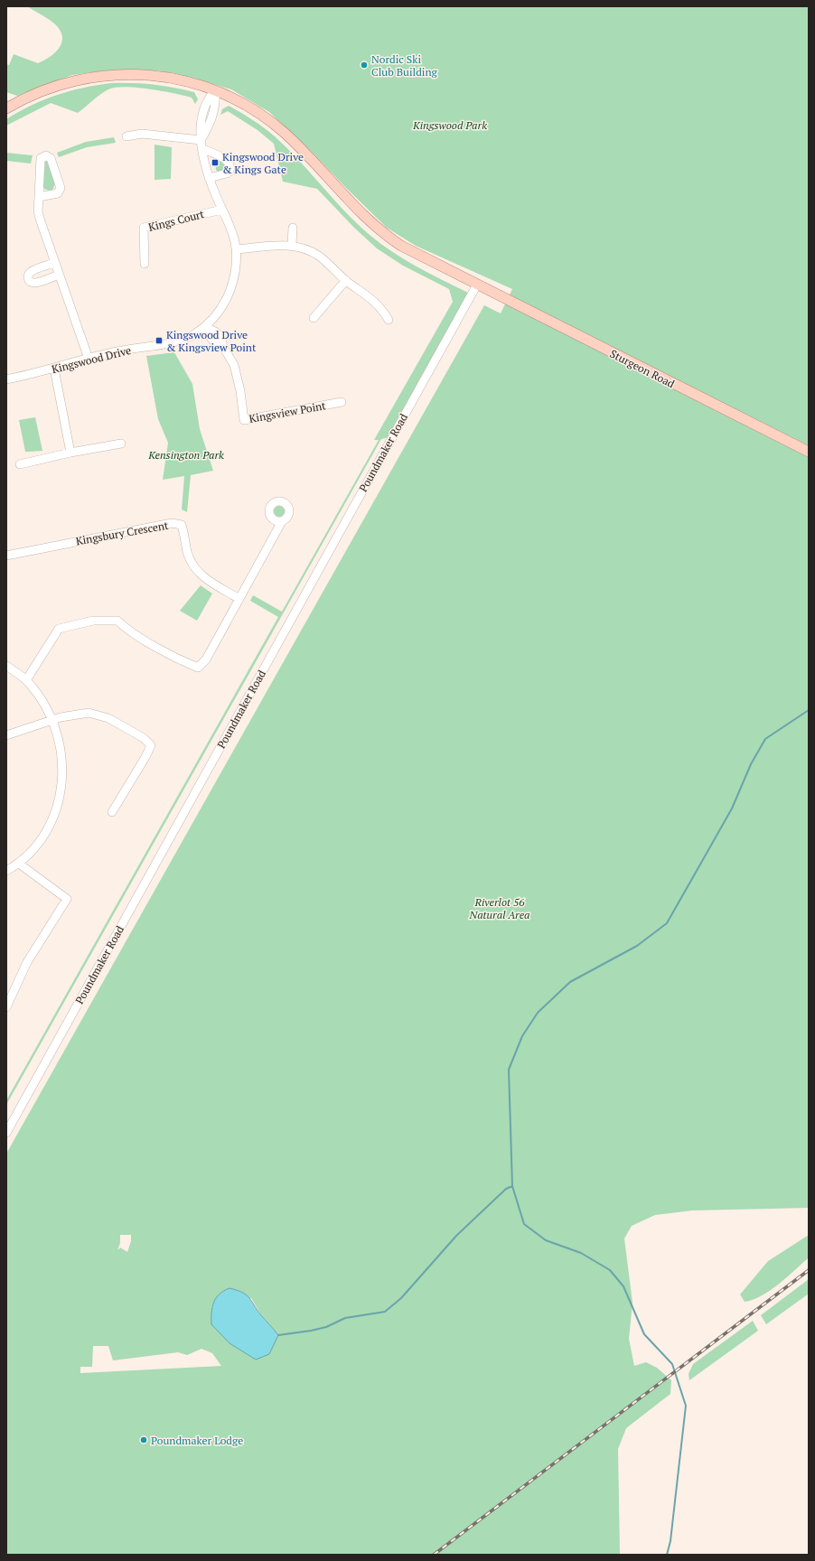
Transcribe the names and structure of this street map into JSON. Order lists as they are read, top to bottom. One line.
{"streets":{"main road":["Sturgeon Road"],"street":["Kings Court","Kingswood Drive","Kingsview Point","Poundmaker Road","Kingsbury Crescent"]},"crossings":[["Kings Court","Kingswood Drive"],["Kingswood Drive","Kingsview Point"],["Sturgeon Road","Poundmaker Road"]],"parks":["Kingswood Park","Kensington Park","Riverlot 56 Natural Area"],"places":{"other":["Nordic Ski Club Building","Poundmaker Lodge"],"transit":["Kingswood Drive & Kings Gate","Kingswood Drive & Kingsview Point"]}}
